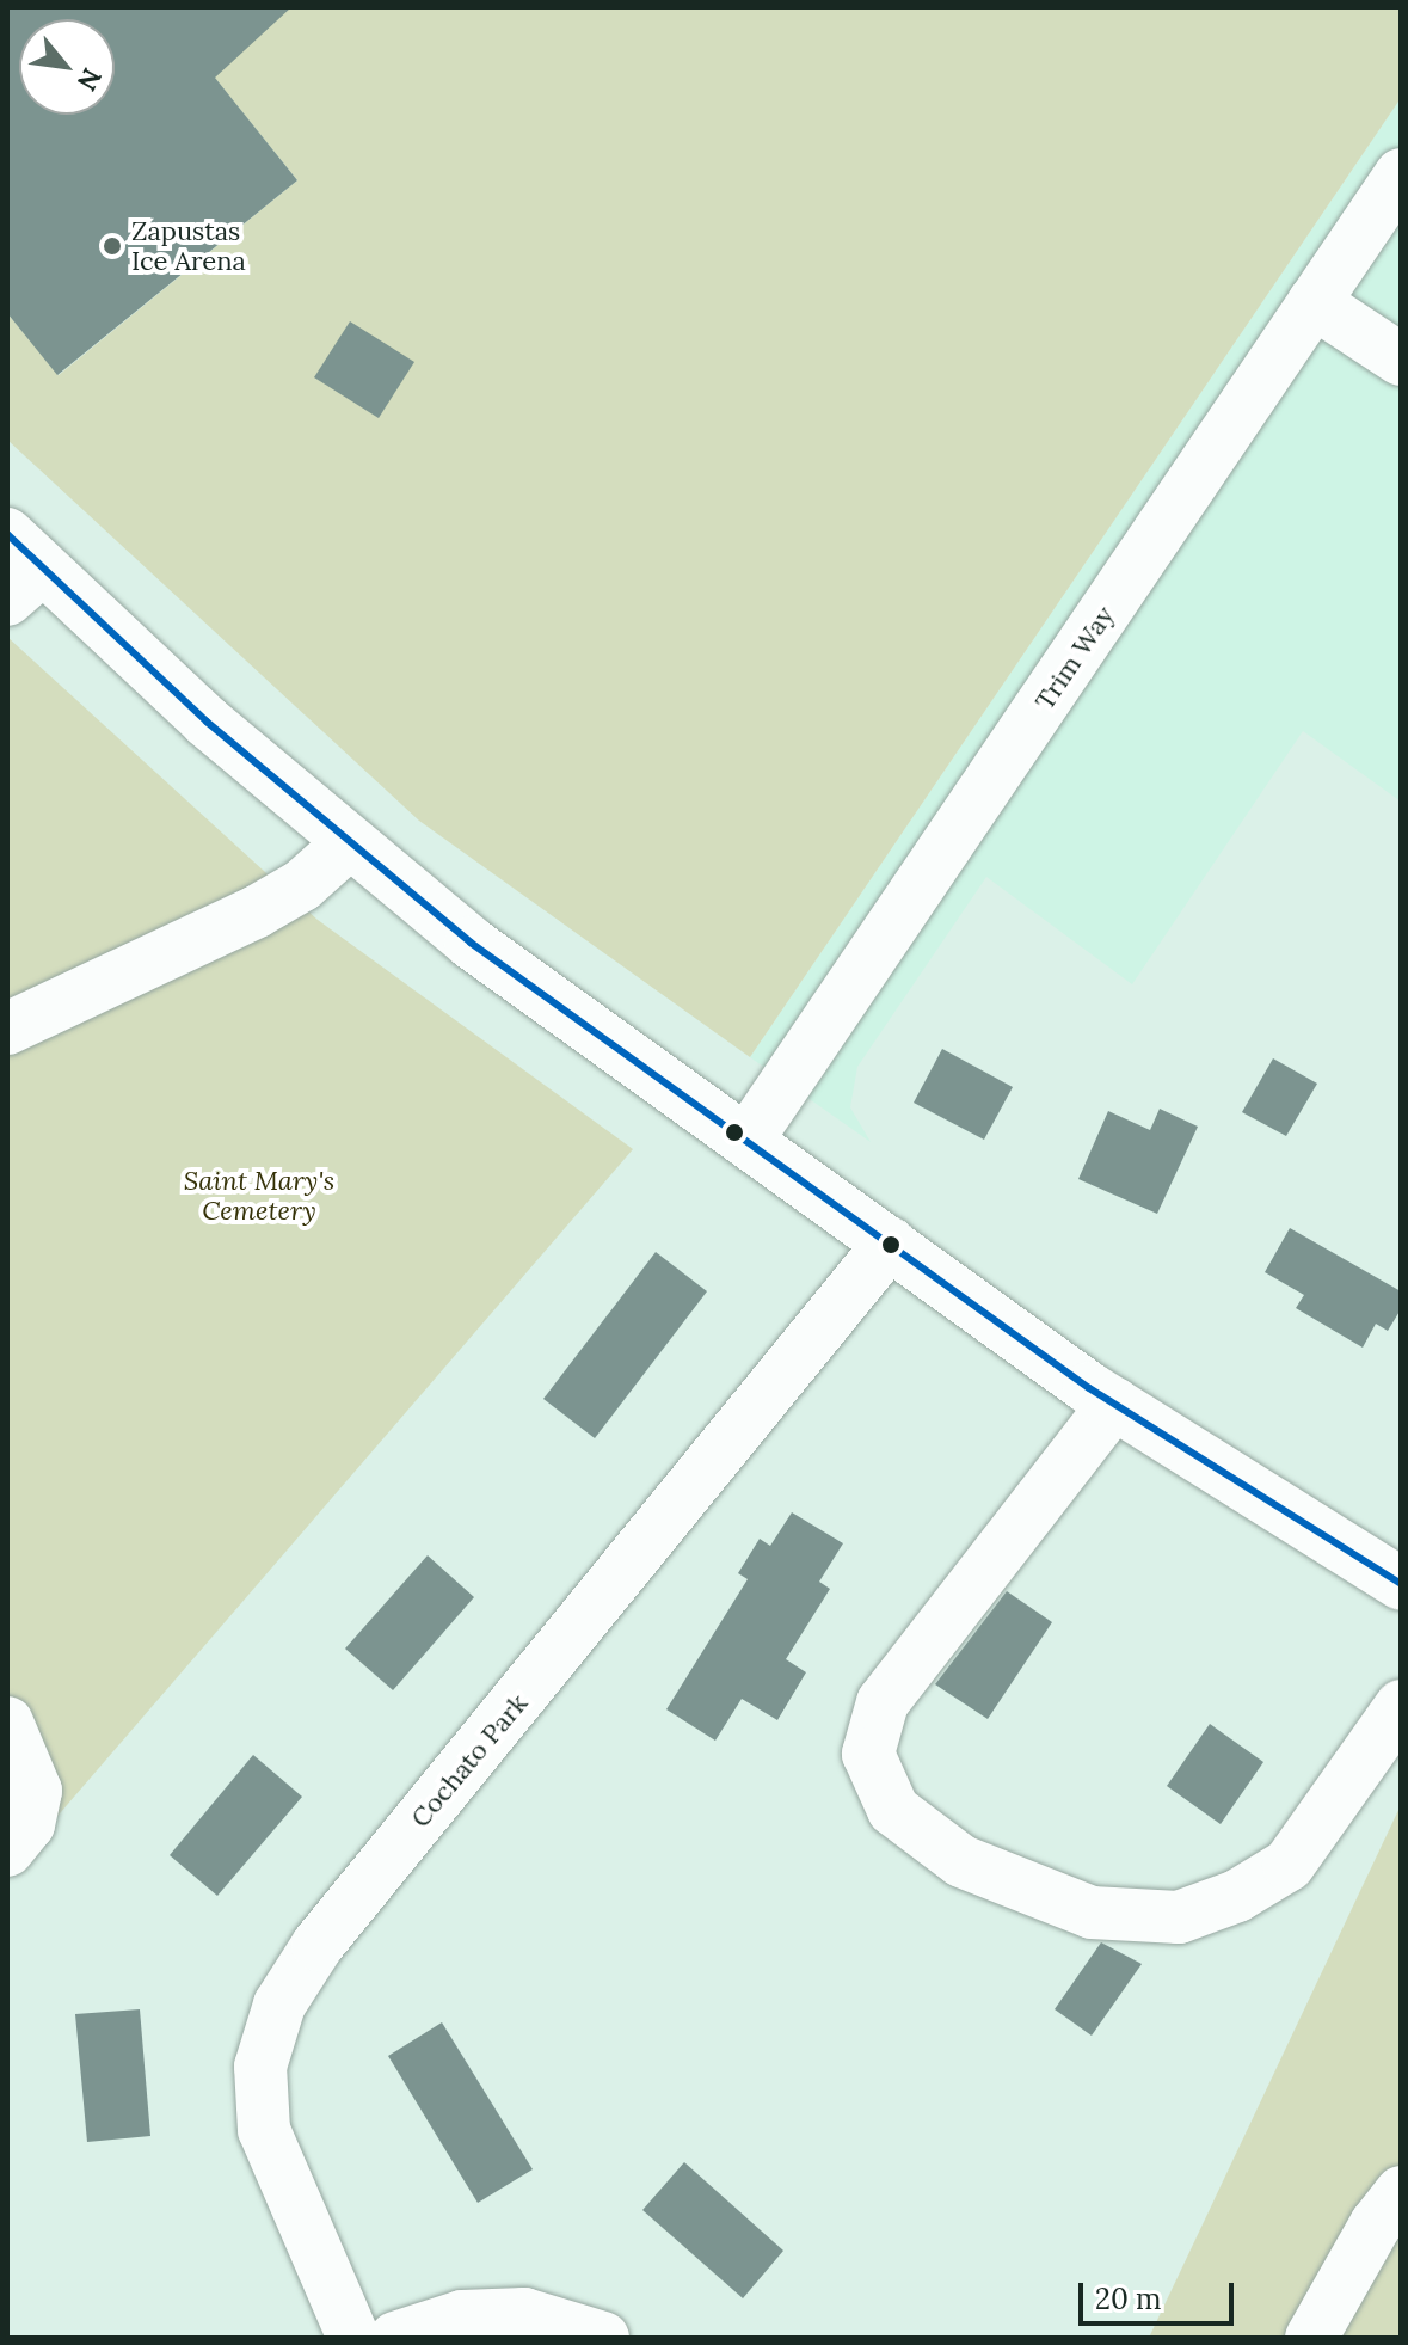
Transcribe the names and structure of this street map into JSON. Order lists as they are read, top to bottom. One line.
{"streets":{"main road":["Trim Way","Cochato Park"]},"parks":["Saint Mary's Cemetery"],"places":["Zapustas Ice Arena"],"scale_bar":"20 m","north":"bottom right"}
